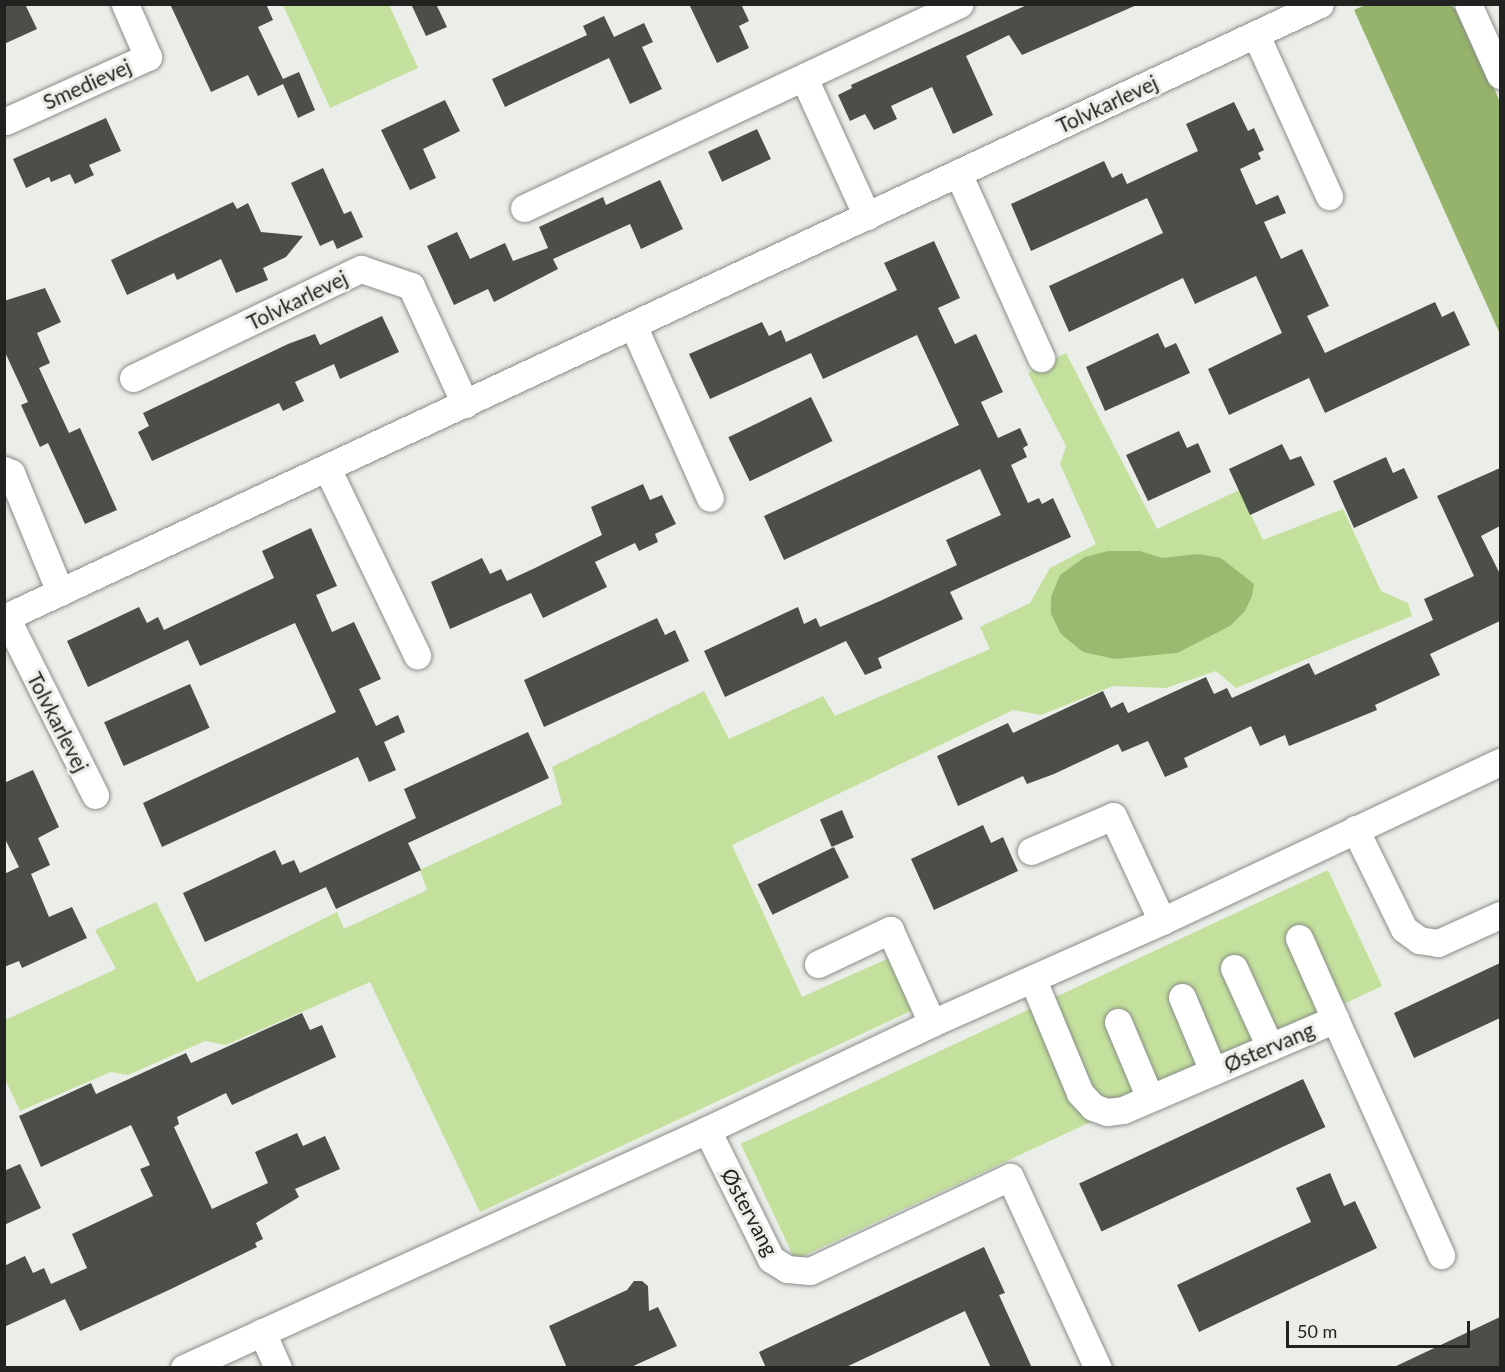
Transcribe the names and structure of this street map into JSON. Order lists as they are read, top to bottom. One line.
{"streets":{"street":["Smedievej","Tolvkarlevej","Østervang"]},"scale_bar":"50 m"}
